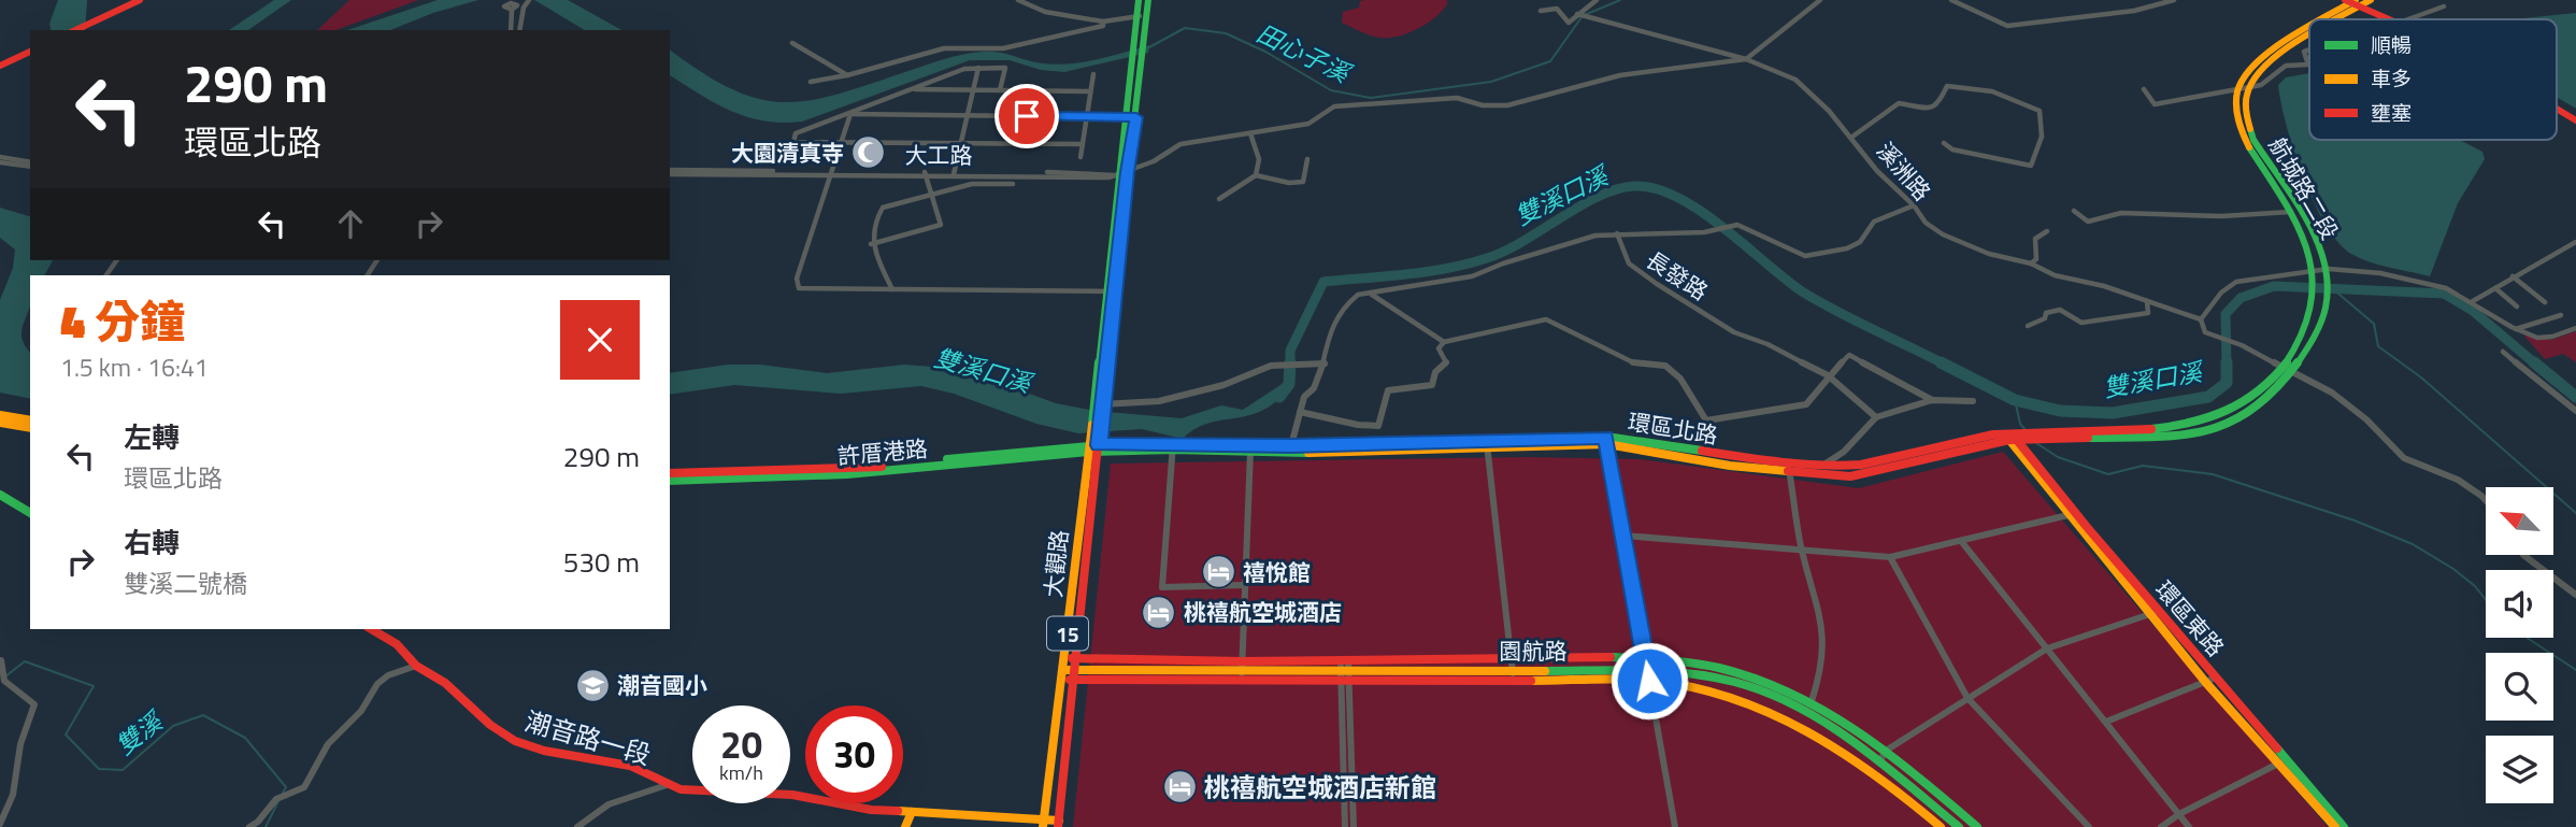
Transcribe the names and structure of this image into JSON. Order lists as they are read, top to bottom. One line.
{"streets":{"street":["大工路","溪洲路","航城路二段","長發路","環區北路","許厝港路","大觀路","環區東路","15","園航路","潮音路一段"]},"crossings":[["大工路","15"],["航城路二段","環區北路"],["航城路二段","環區東路"],["環區北路","許厝港路"],["環區北路","大觀路"],["環區北路","環區東路"],["環區北路","15"],["許厝港路","大觀路"],["許厝港路","15"],["大觀路","15"],["大觀路","園航路"],["大觀路","潮音路一段"]],"water":["田心子溪","雙溪口溪","雙溪"],"places":{"mosque":["大園清真寺"],"hotel":["禧悅館","桃禧航空城酒店","桃禧航空城酒店新館"],"school or university":["潮音國小"]},"legend":["順暢","車多","壅塞"],"north":"top left","page":{"turn":["290 m","環區北路"],"heading":["4 分鐘","1.5 km · 16:41"],"list":[{"name":"左轉","note":"環區北路","value":"290 m"},{"name":"右轉","note":"雙溪二號橋","value":"530 m"}],"speed":"20 km/h","limit":"30"}}
